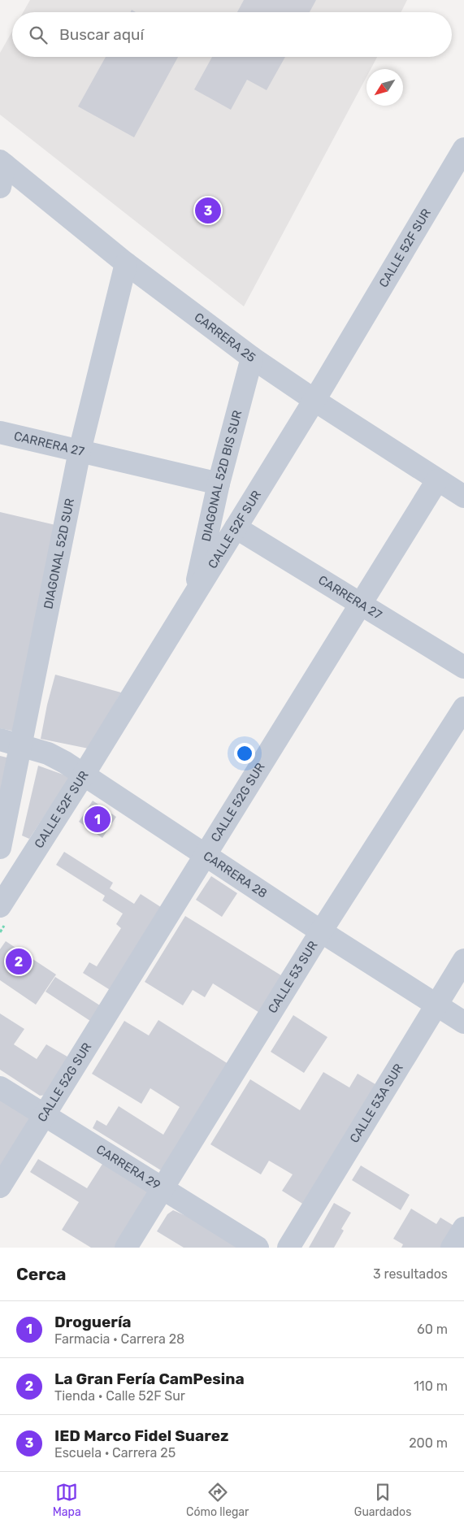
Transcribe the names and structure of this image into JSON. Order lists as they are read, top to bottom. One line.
{"streets":{"street":["CALLE 52F SUR","CARRERA 25","CARRERA 27","DIAGONAL 52D BIS SUR","DIAGONAL 52D SUR","CALLE 52G SUR","CARRERA 28","CALLE 53 SUR","CALLE 53A SUR","CARRERA 29"]},"crossings":[["CALLE 52F SUR","CARRERA 25"],["CALLE 52F SUR","CARRERA 27"],["CALLE 52F SUR","DIAGONAL 52D BIS SUR"],["CALLE 52F SUR","CARRERA 28"],["CARRERA 25","DIAGONAL 52D BIS SUR"],["CARRERA 25","DIAGONAL 52D SUR"],["CARRERA 25","CALLE 52G SUR"],["CARRERA 27","DIAGONAL 52D BIS SUR"],["CARRERA 27","DIAGONAL 52D SUR"],["CARRERA 27","CALLE 52G SUR"],["DIAGONAL 52D SUR","CARRERA 28"],["CALLE 52G SUR","CARRERA 28"],["CALLE 52G SUR","CARRERA 29"],["CARRERA 28","CALLE 53 SUR"],["CARRERA 28","CALLE 53A SUR"],["CALLE 53 SUR","CARRERA 29"]],"north":"bottom left","page":{"search":"Buscar aquí","pins":["3","1","2"],"heading":["Cerca","3 resultados"],"list":[{"mark":"1","name":"Droguería","note":"Farmacia · Carrera 28","value":"60 m"},{"mark":"2","name":"La Gran Fería CamPesina","note":"Tienda · Calle 52F Sur","value":"110 m"},{"mark":"3","name":"IED Marco Fidel Suarez","note":"Escuela · Carrera 25","value":"200 m"}],"nav":["Mapa","Cómo llegar","Guardados"]}}
